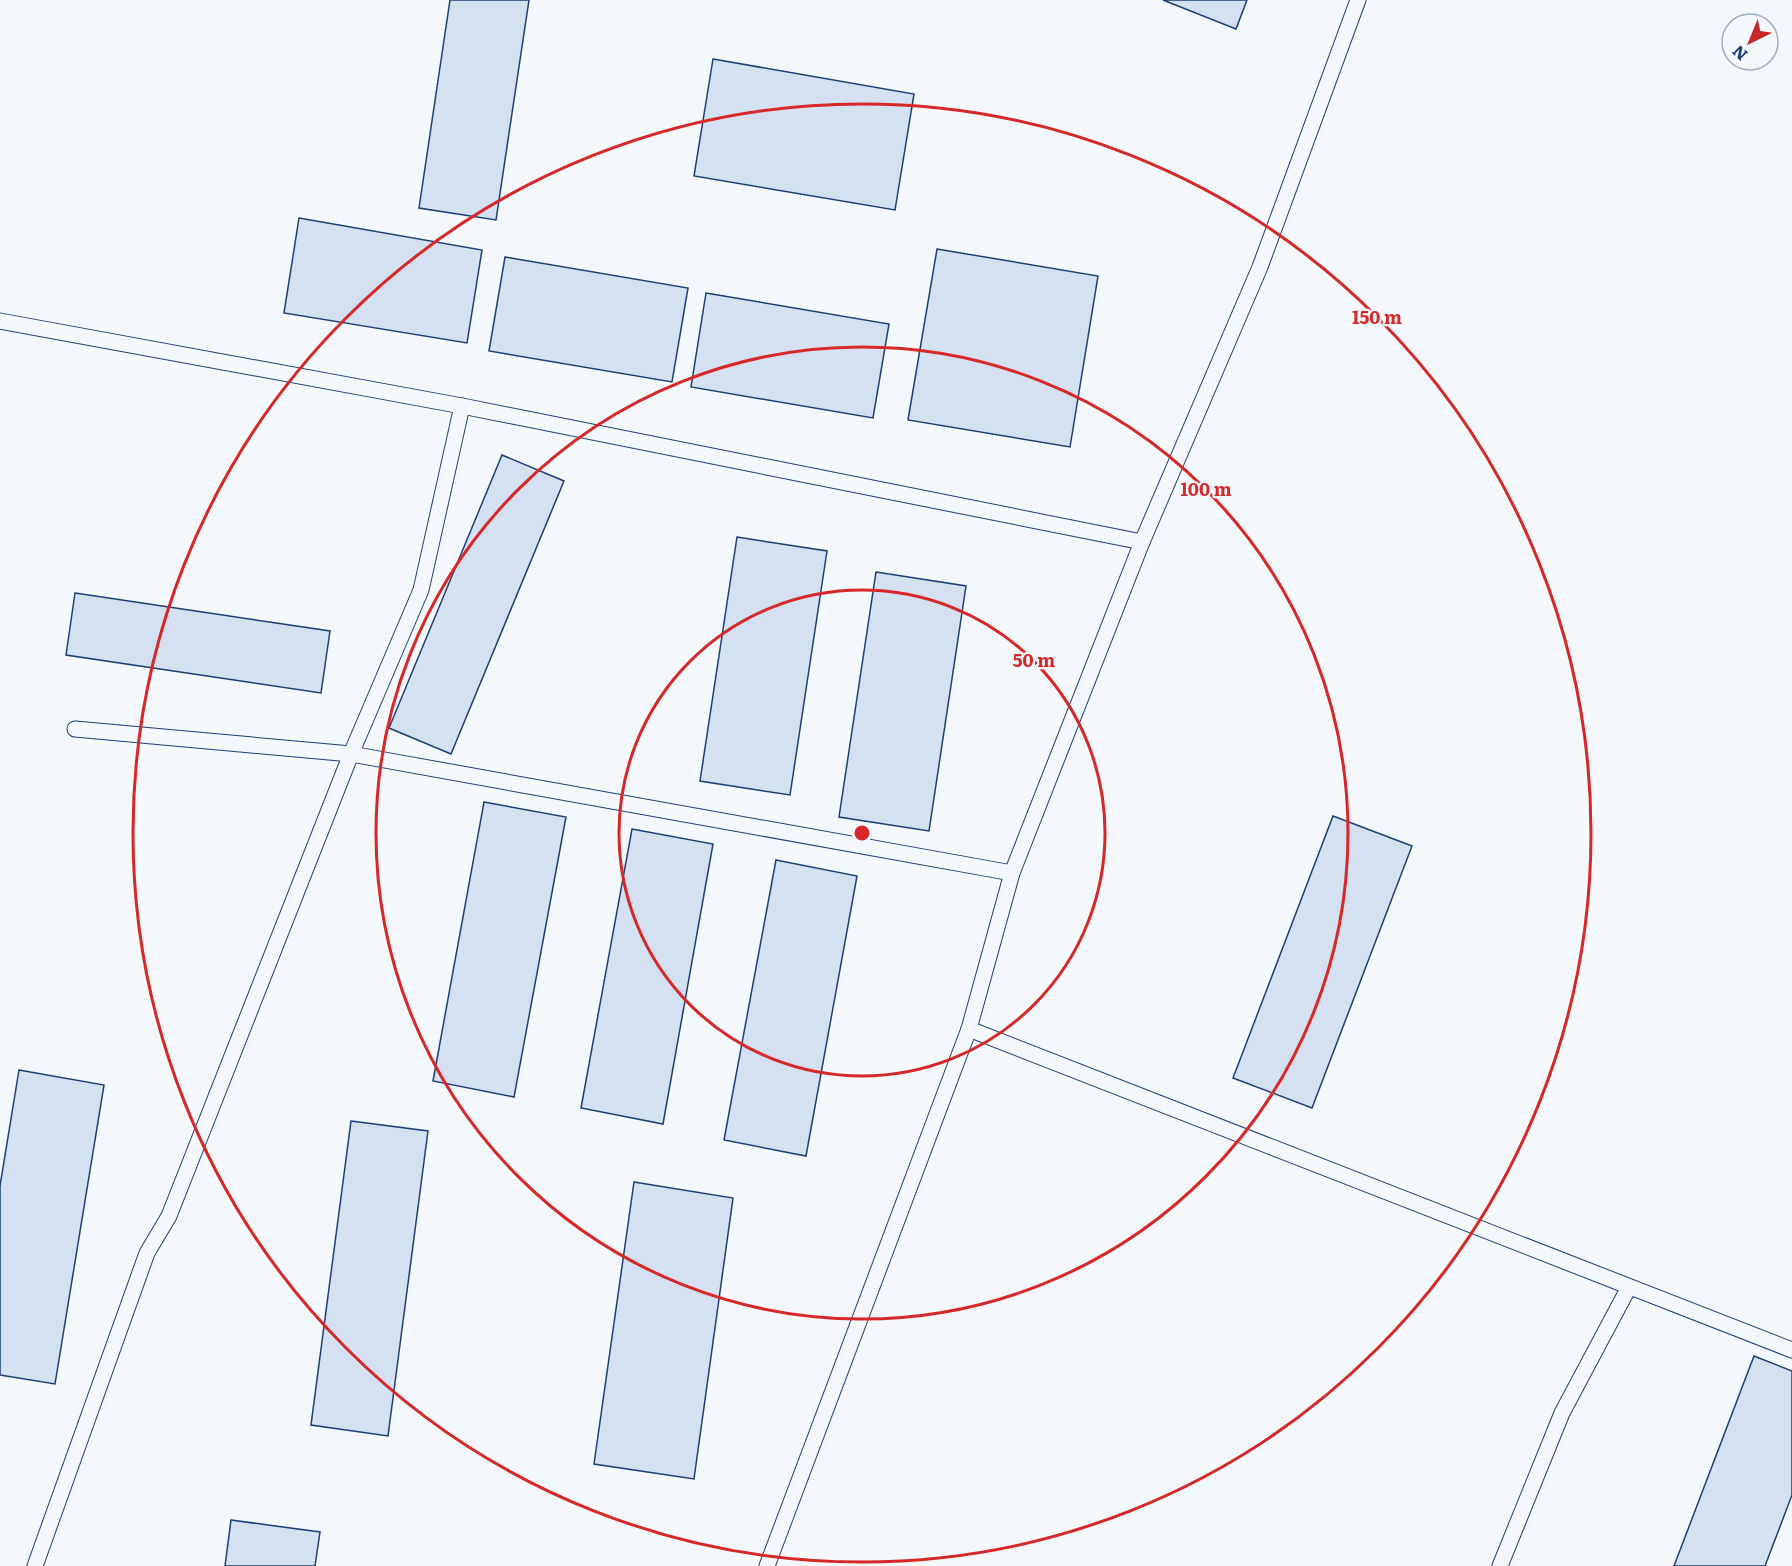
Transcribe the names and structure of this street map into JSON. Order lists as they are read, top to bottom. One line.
{"north":"bottom left","rings":["150 m","100 m","50 m"]}
